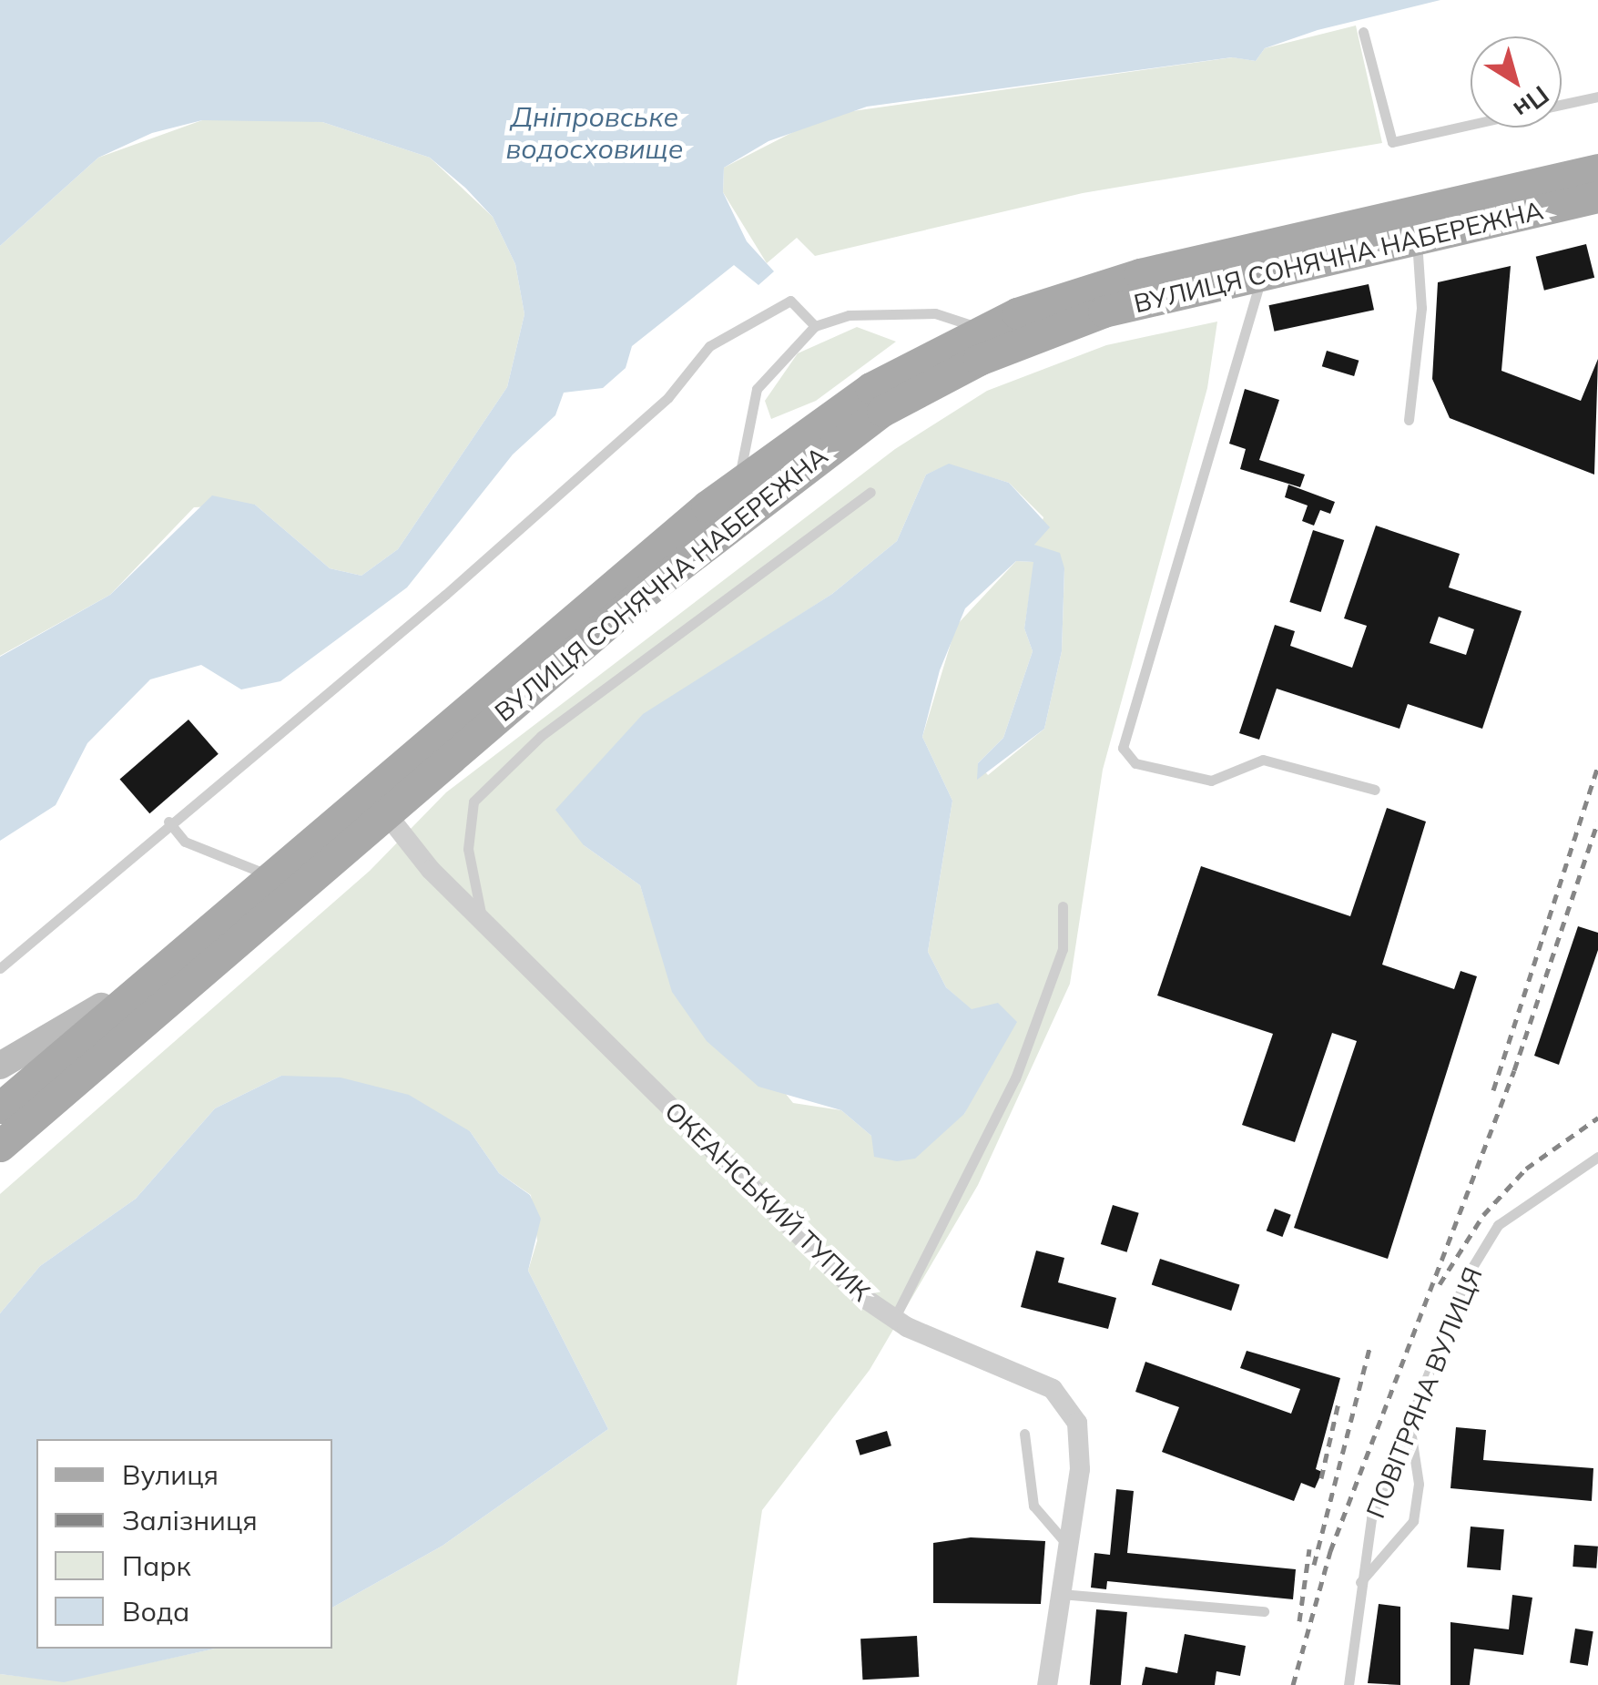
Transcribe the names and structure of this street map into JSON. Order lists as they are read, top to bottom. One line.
{"streets":{"main road":["ВУЛИЦЯ СОНЯЧНА НАБЕРЕЖНА"],"street":["ОКЕАНСЬКИЙ ТУПИК"],"lane":["ПОВІТРЯНА ВУЛИЦЯ"]},"crossings":[["ВУЛИЦЯ СОНЯЧНА НАБЕРЕЖНА","ОКЕАНСЬКИЙ ТУПИК"]],"water":["Дніпровське водосховище"],"legend":["Вулиця","Залізниця","Парк","Вода"],"north":"bottom right"}
